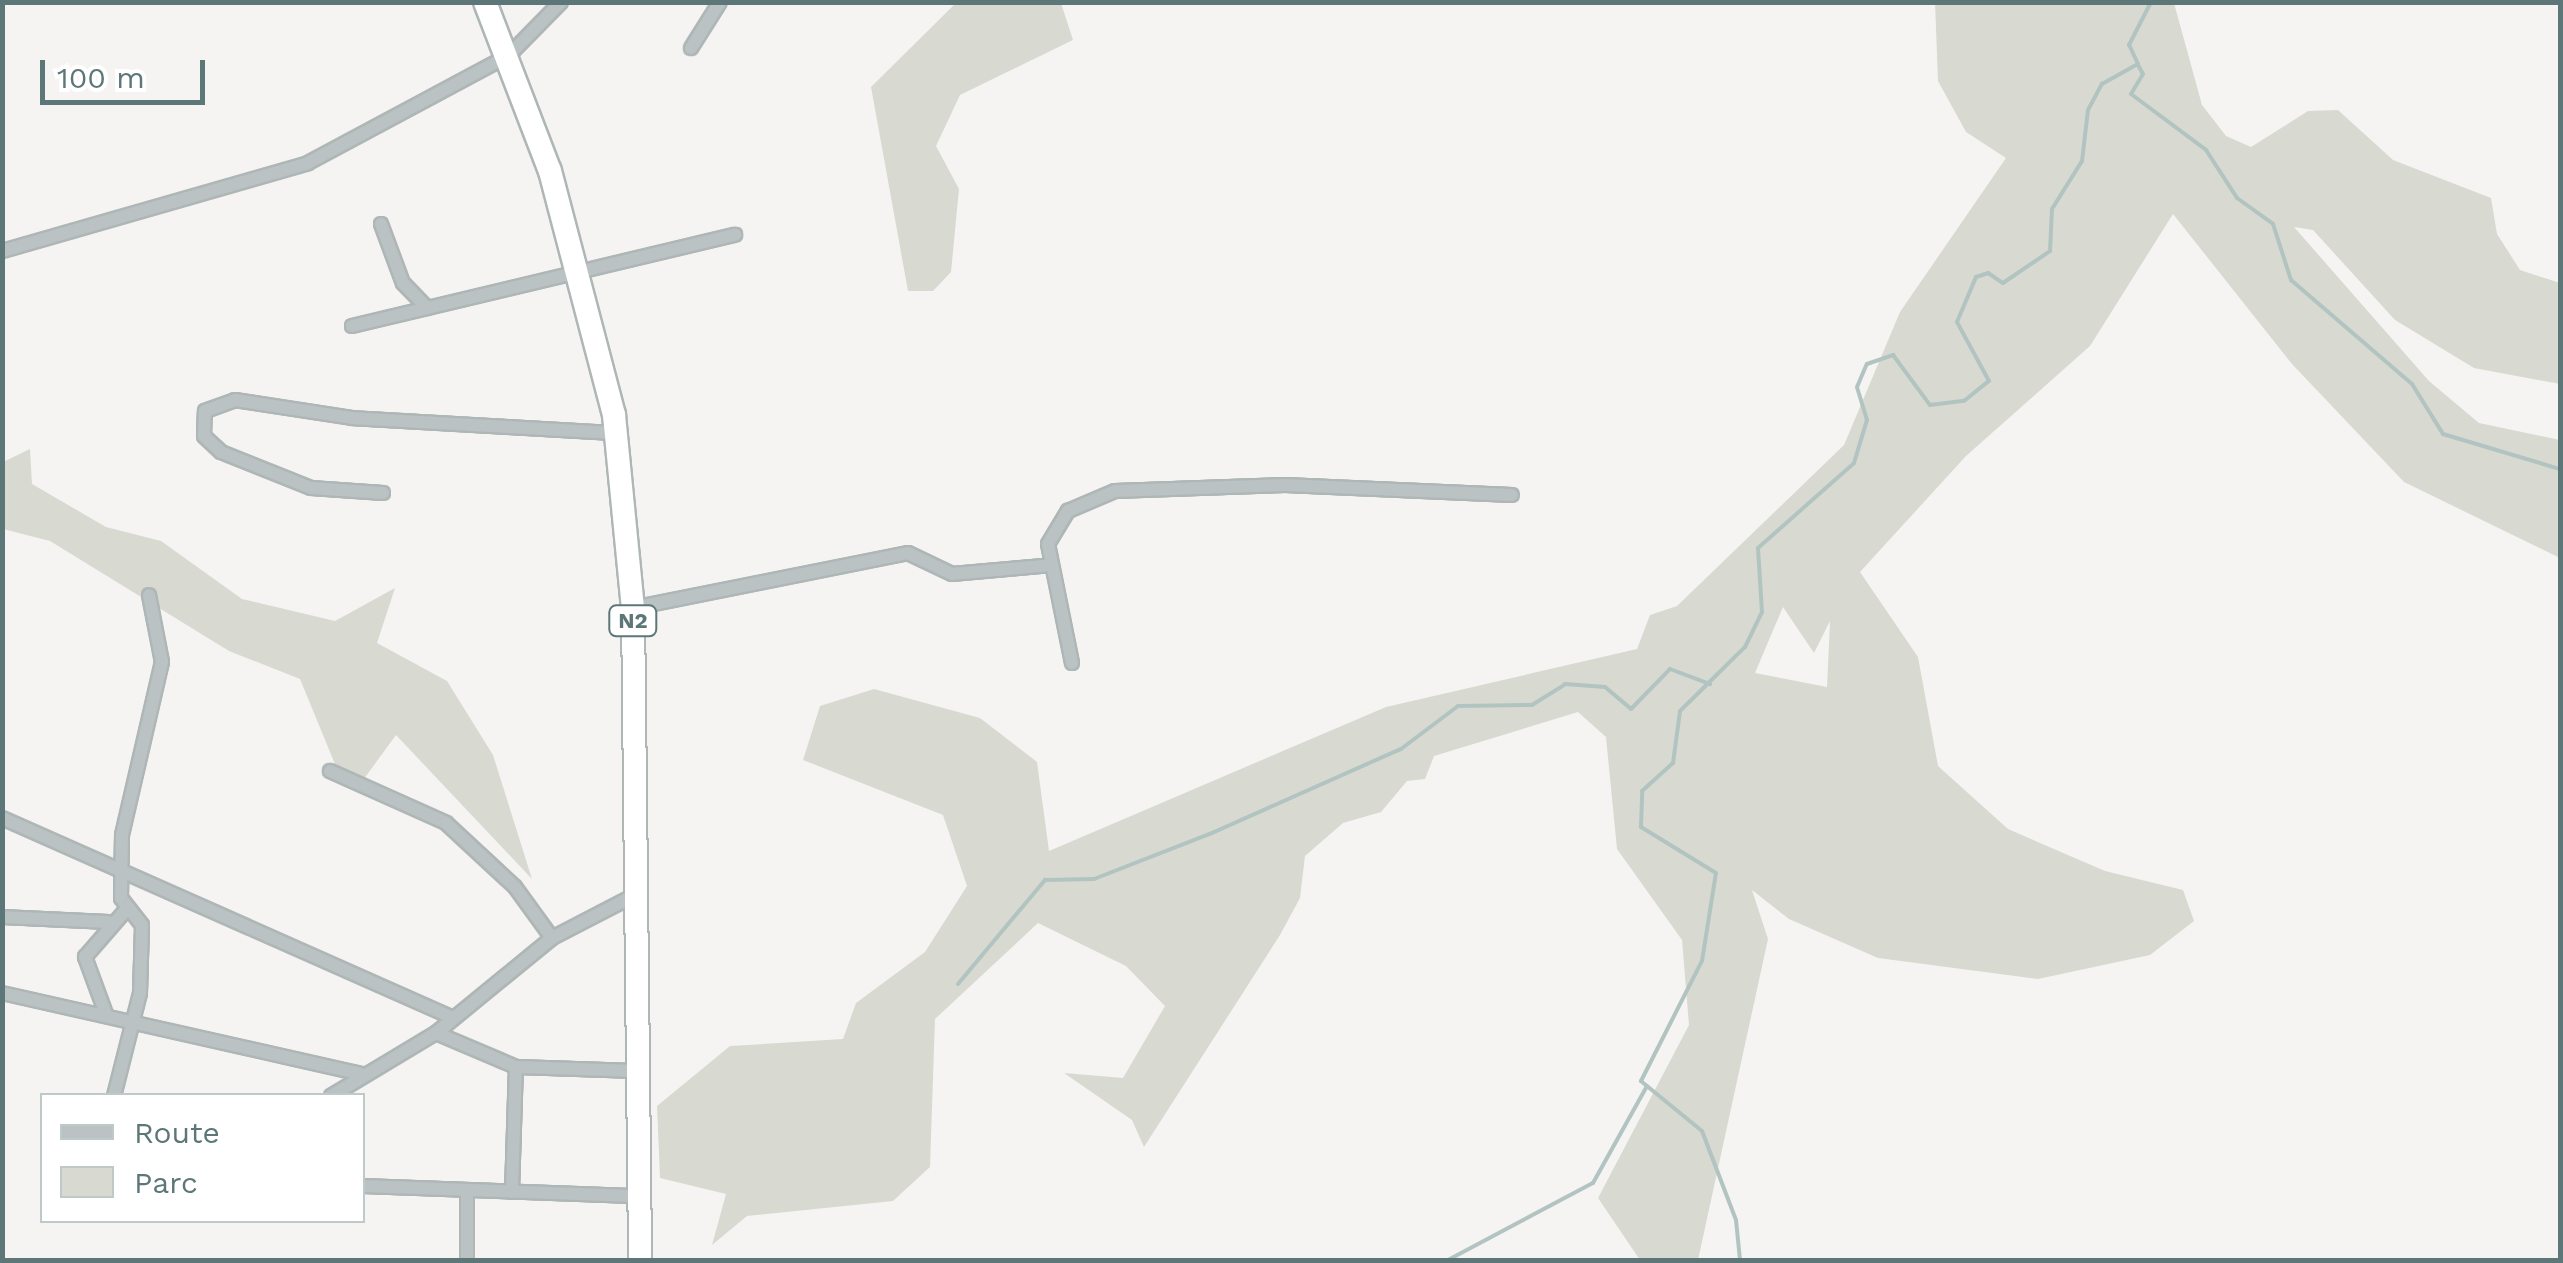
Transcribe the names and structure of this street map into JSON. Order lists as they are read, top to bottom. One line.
{"streets":{"highway":["N2"]},"legend":["Route","Parc"],"scale_bar":"100 m"}
